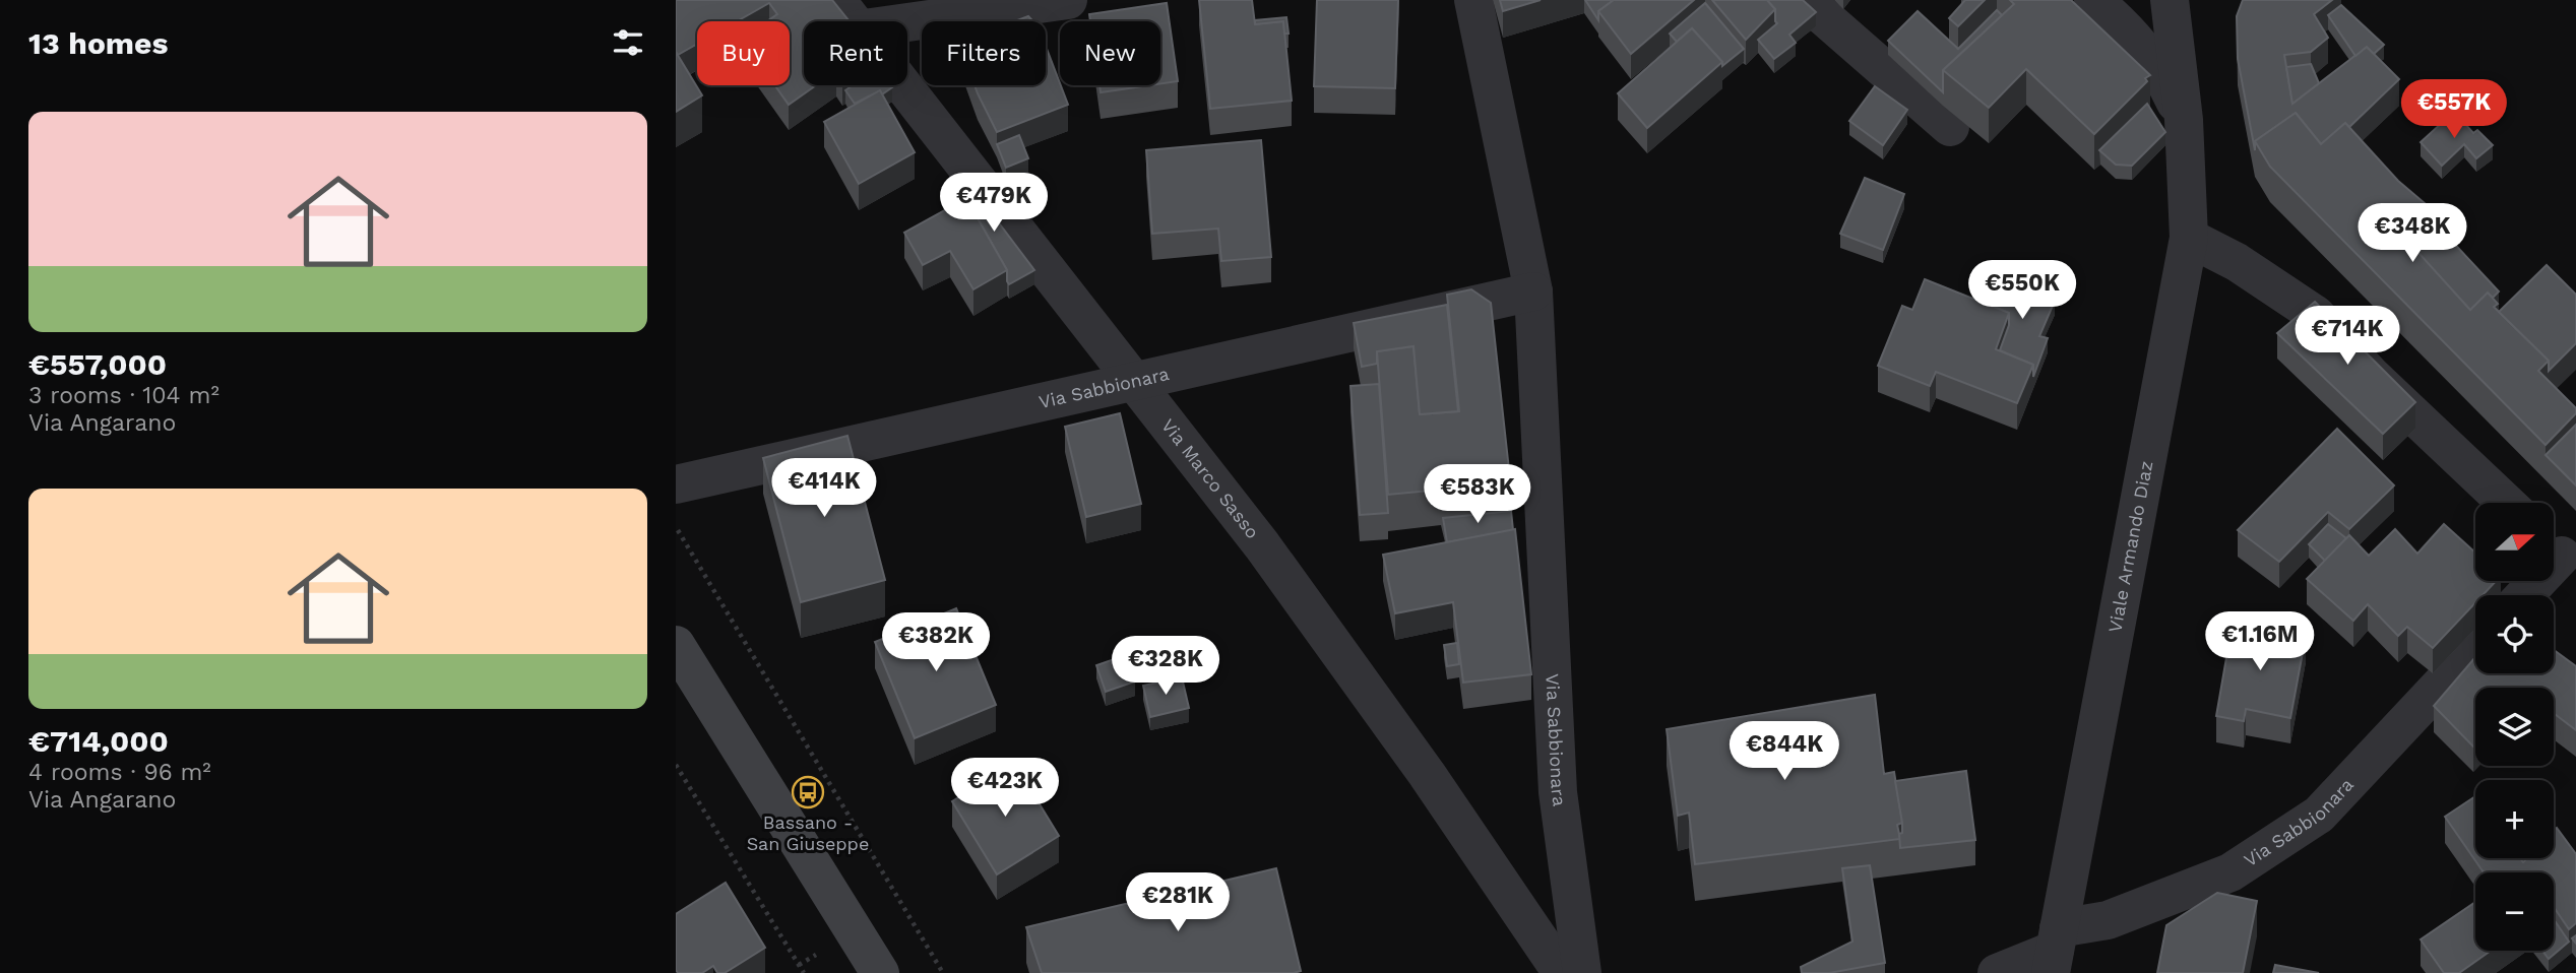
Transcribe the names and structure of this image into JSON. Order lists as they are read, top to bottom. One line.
{"streets":{"street":["Via Sabbionara","Via Marco Sasso","Viale Armando Diaz"]},"crossings":[["Via Sabbionara","Via Marco Sasso"],["Via Sabbionara","Viale Armando Diaz"]],"places":{"bus stop":["Bassano - San Giuseppe"]},"north":"right","page":{"heading":"13 homes","chip":["Buy","Rent","Filters","New"],"price":["€557K","€479K","€348K","€550K","€714K","€414K","€583K","€1.16M","€382K","€328K","€844K","€423K","€281K"],"list":[{"name":"€557,000","note":"3 rooms · 104 m² · Via Angarano"},{"name":"€714,000","note":"4 rooms · 96 m² · Via Angarano"}],"map_buttons":["+","−"]}}
